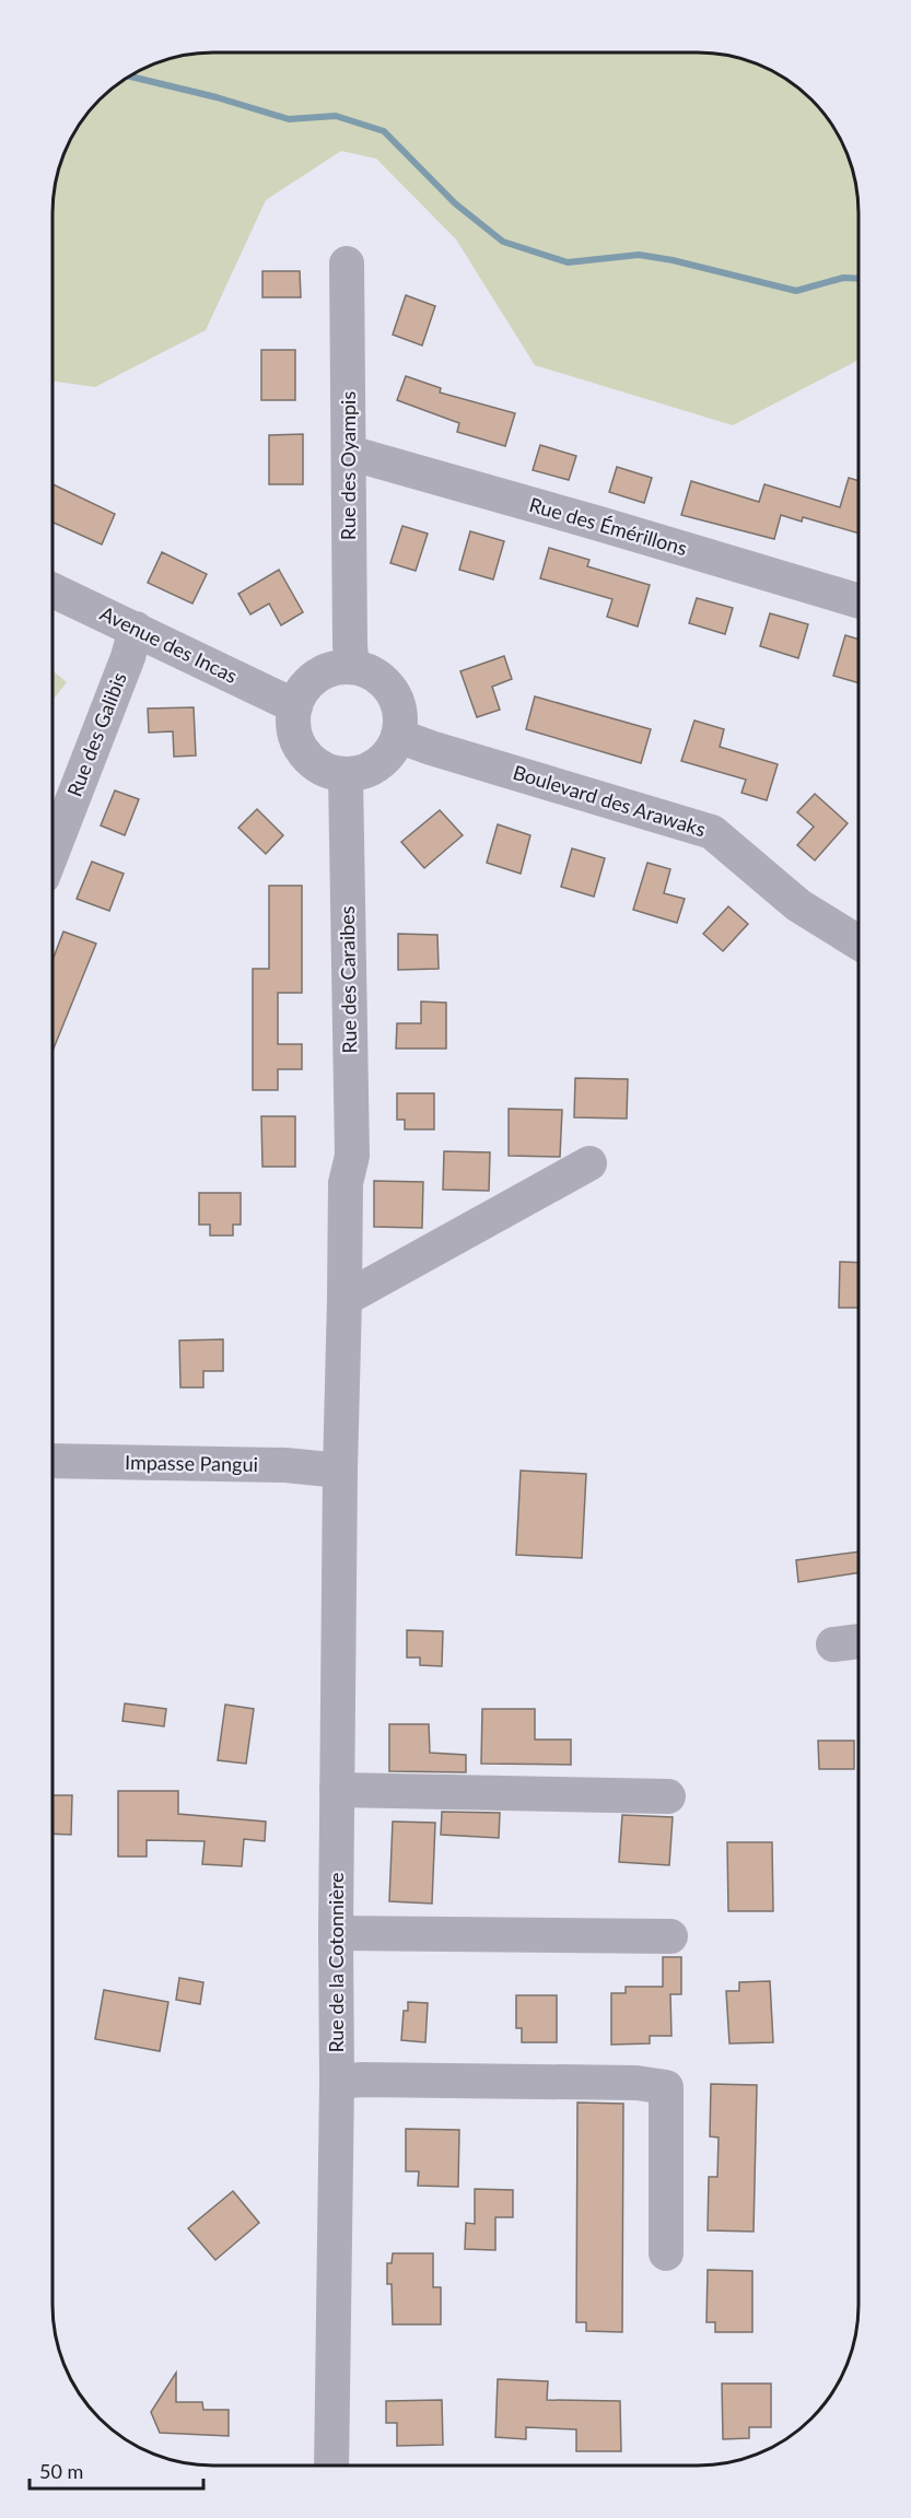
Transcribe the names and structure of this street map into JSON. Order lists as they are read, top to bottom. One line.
{"streets":{"street":["Rue des Oyampis","Rue des Émérillons","Avenue des Incas","Rue des Galibis","Boulevard des Arawaks","Rue des Caraibes","Impasse Pangui","Rue de la Cotonnière"]},"crossings":[["Rue des Oyampis","Rue des Émérillons"],["Rue des Oyampis","Avenue des Incas"],["Rue des Oyampis","Boulevard des Arawaks"],["Rue des Oyampis","Rue des Caraibes"],["Avenue des Incas","Rue des Galibis"],["Avenue des Incas","Boulevard des Arawaks"],["Avenue des Incas","Rue des Caraibes"],["Boulevard des Arawaks","Rue des Caraibes"],["Rue des Caraibes","Rue de la Cotonnière"],["Impasse Pangui","Rue de la Cotonnière"]],"scale_bar":"50 m"}
